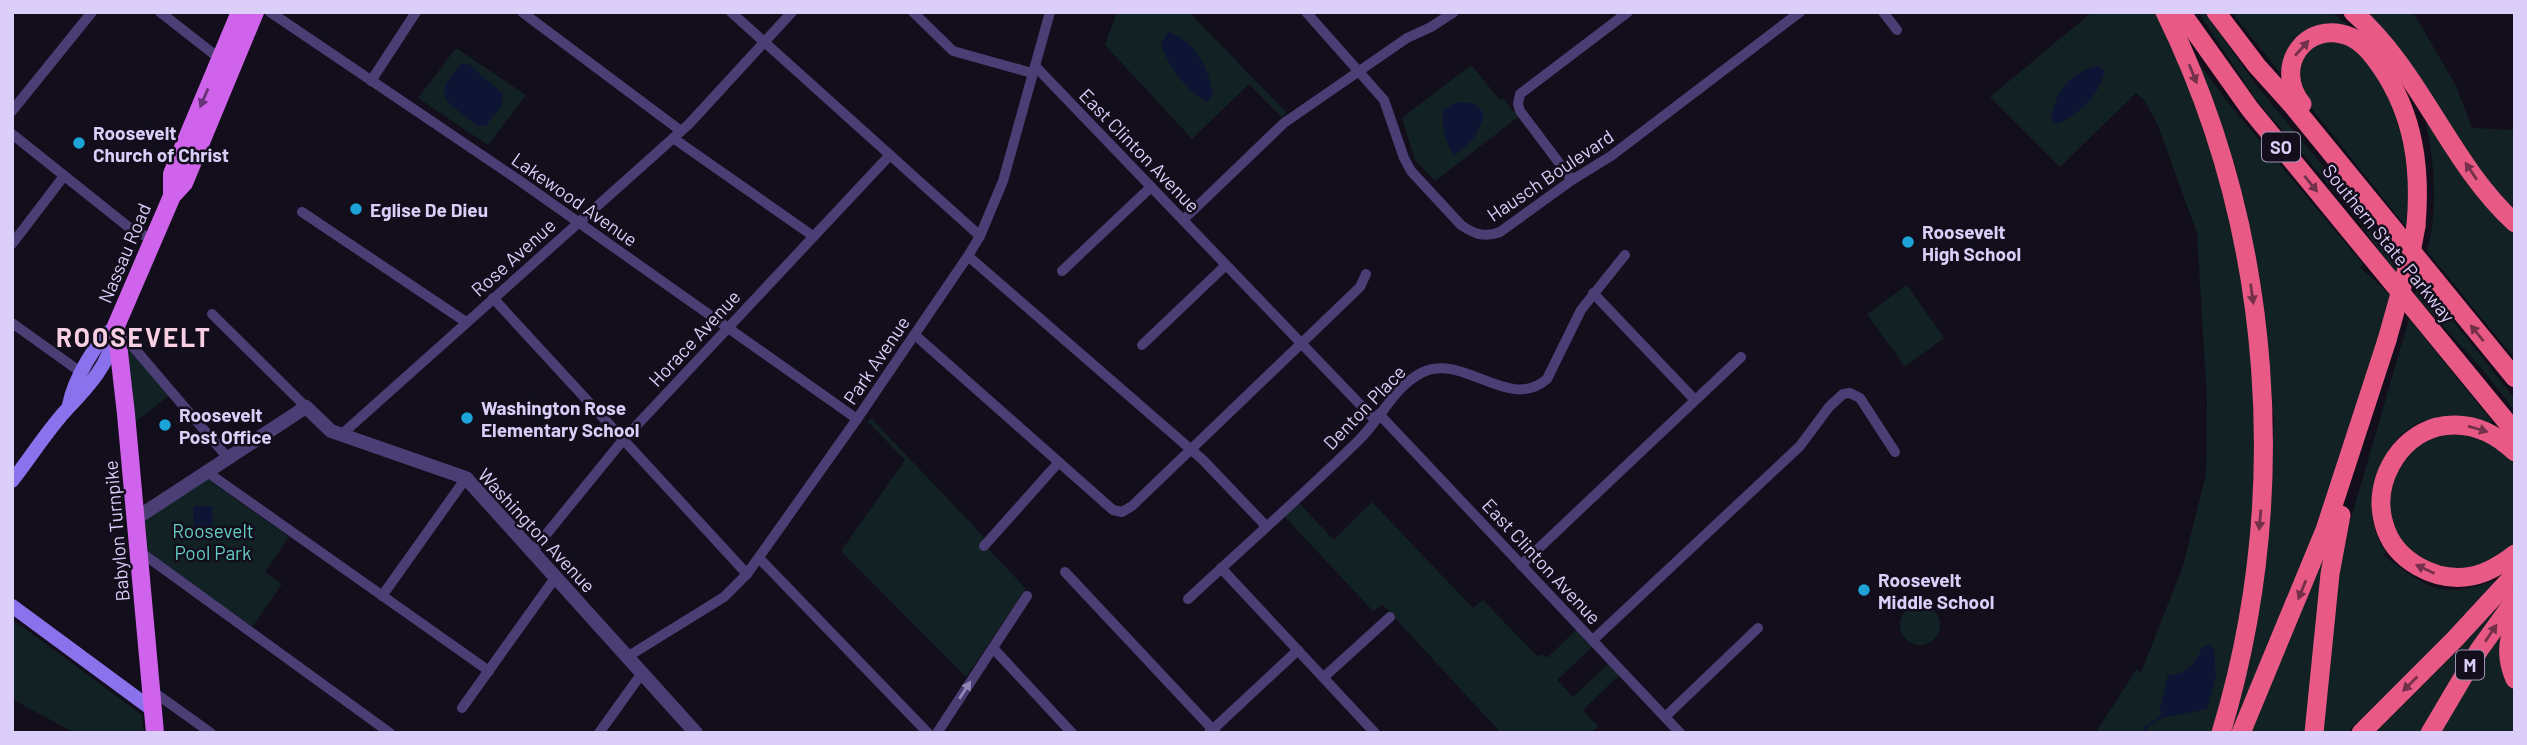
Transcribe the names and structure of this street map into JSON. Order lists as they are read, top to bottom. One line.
{"streets":{"highway":["SO","Southern State Parkway","M"],"main road":["Nassau Road","Babylon Turnpike"],"street":["East Clinton Avenue","Hausch Boulevard","Lakewood Avenue","Rose Avenue","Horace Avenue","Park Avenue","Denton Place","Washington Avenue"]},"crossings":[["East Clinton Avenue","Park Avenue"],["East Clinton Avenue","Denton Place"],["Lakewood Avenue","Rose Avenue"],["Lakewood Avenue","Horace Avenue"],["Lakewood Avenue","Park Avenue"],["Nassau Road","Babylon Turnpike"],["Rose Avenue","Washington Avenue"],["Horace Avenue","Washington Avenue"],["Park Avenue","Washington Avenue"]],"districts":["ROOSEVELT"],"parks":["Roosevelt Pool Park"],"places":["Roosevelt Church of Christ","Eglise De Dieu","Roosevelt High School","Washington Rose Elementary School","Roosevelt Post Office","Roosevelt Middle School"]}
